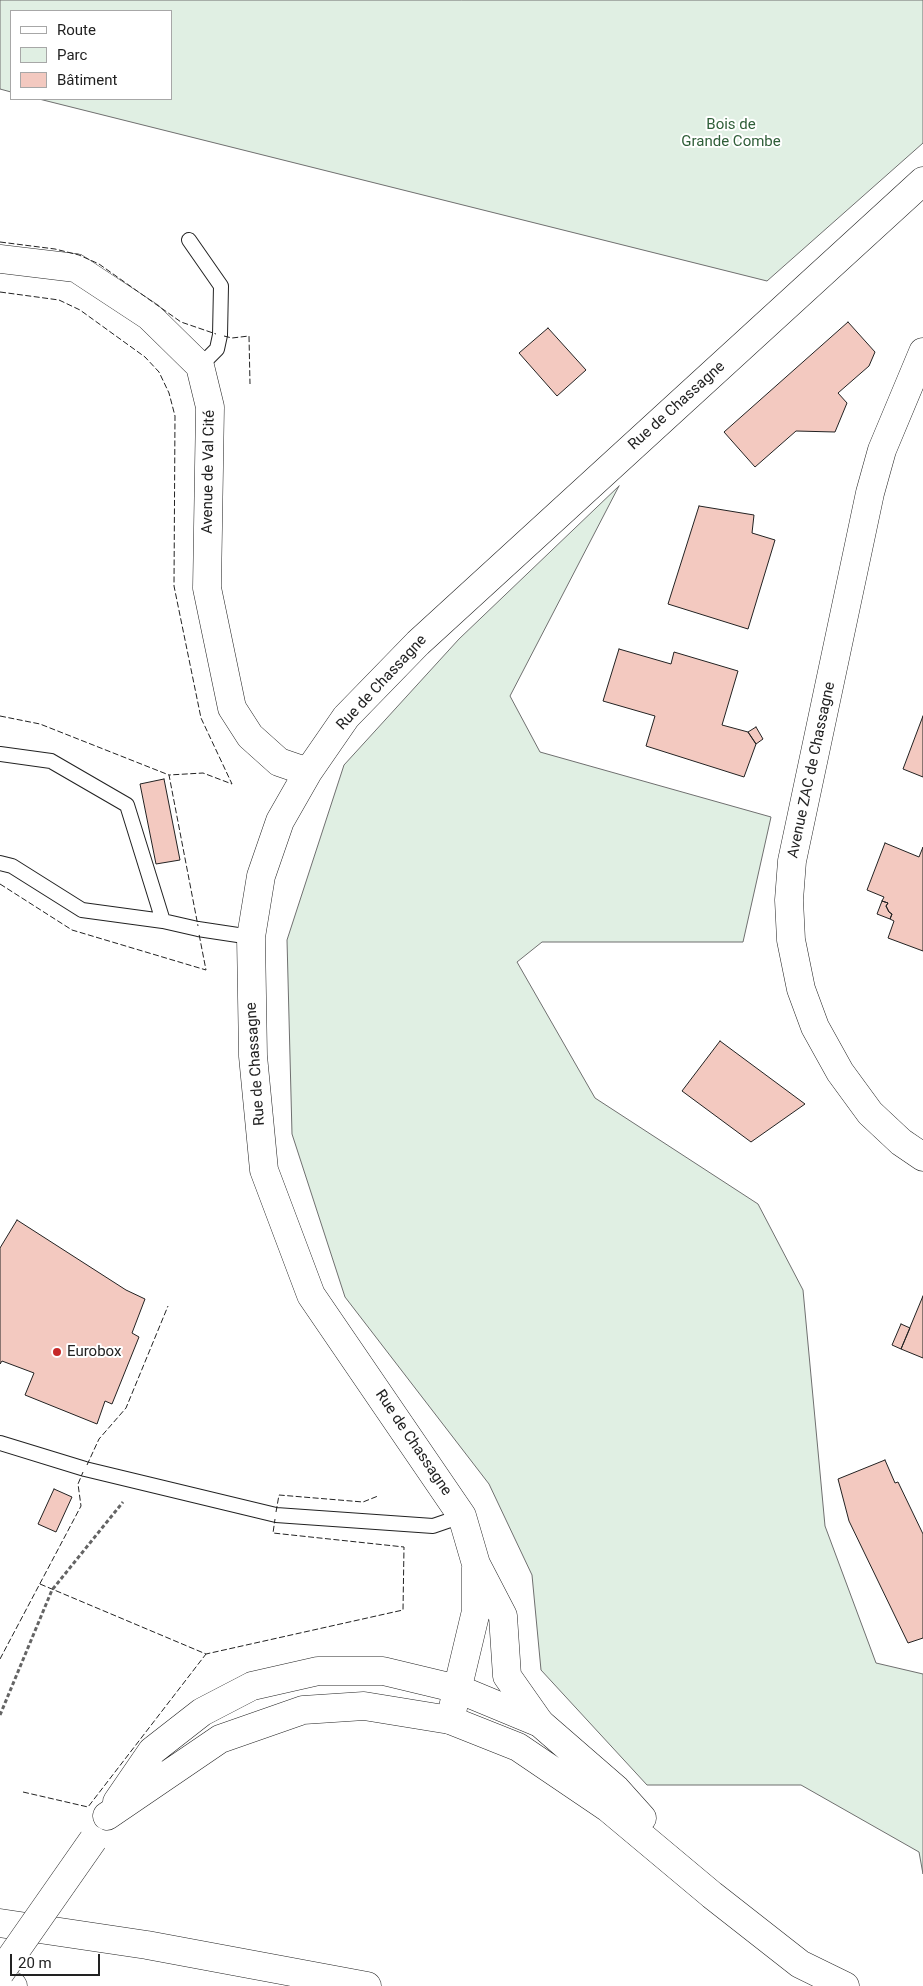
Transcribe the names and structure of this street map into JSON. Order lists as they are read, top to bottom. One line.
{"streets":{"main road":["Rue de Chassagne","Avenue de Val Cité","Avenue ZAC de Chassagne"]},"crossings":[["Rue de Chassagne","Avenue de Val Cité"]],"parks":["Bois de Grande Combe"],"places":["Eurobox"],"legend":["Route","Parc","Bâtiment"],"scale_bar":"20 m"}
